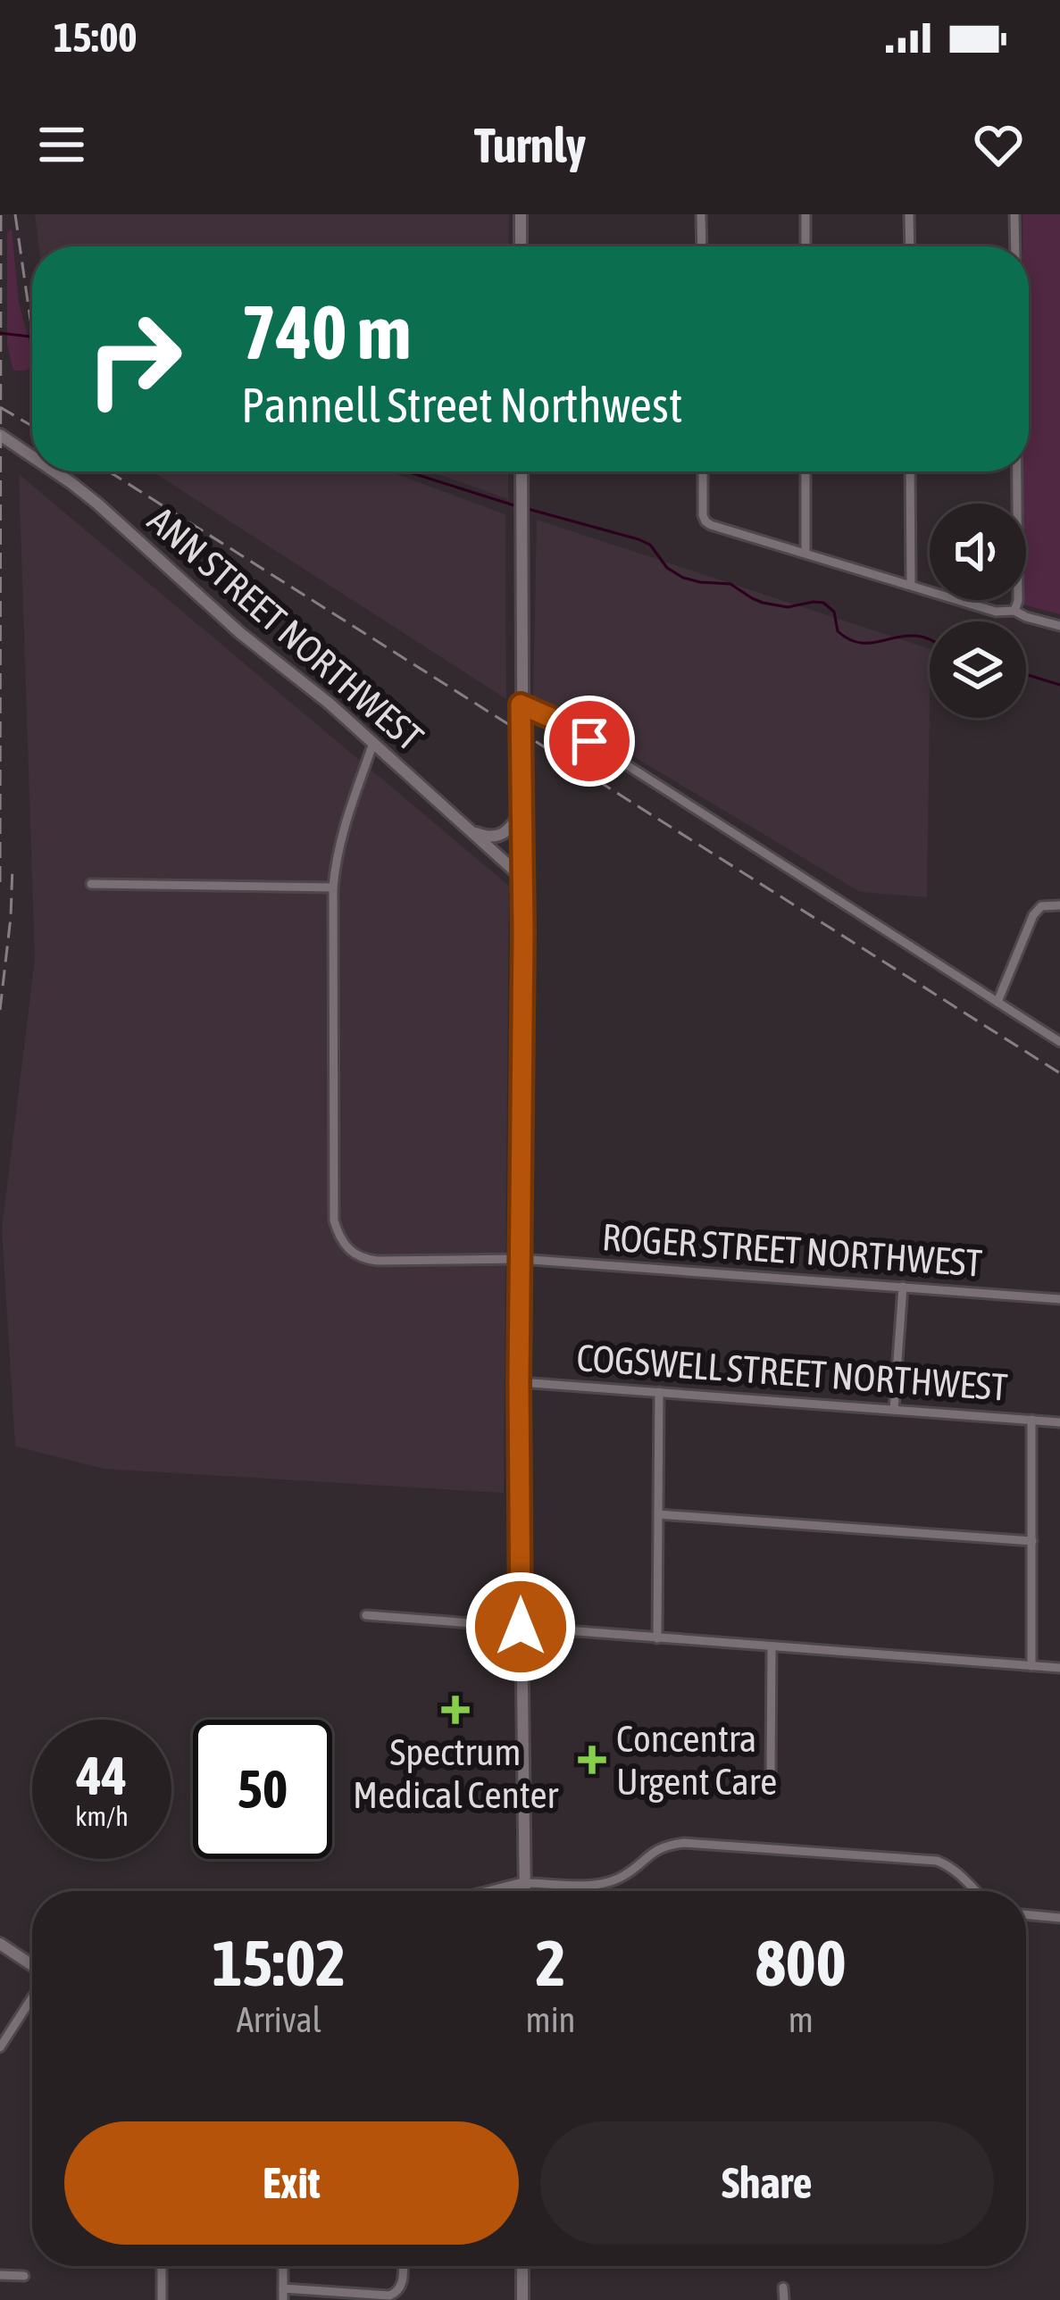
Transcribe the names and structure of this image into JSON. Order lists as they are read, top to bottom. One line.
{"streets":{"main road":["ANN STREET NORTHWEST"],"street":["ROGER STREET NORTHWEST","COGSWELL STREET NORTHWEST"]},"crossings":[["ANN STREET NORTHWEST","ROGER STREET NORTHWEST"]],"places":{"health":["Spectrum Medical Center","Concentra Urgent Care"]},"page":{"status":"15:00","header":"Turnly","turn":["740 m","Pannell Street Northwest"],"speed":"44 km/h","limit":"50","eta":["15:02","Arrival","2","min","800","m"],"buttons":["Exit","Share"]}}
